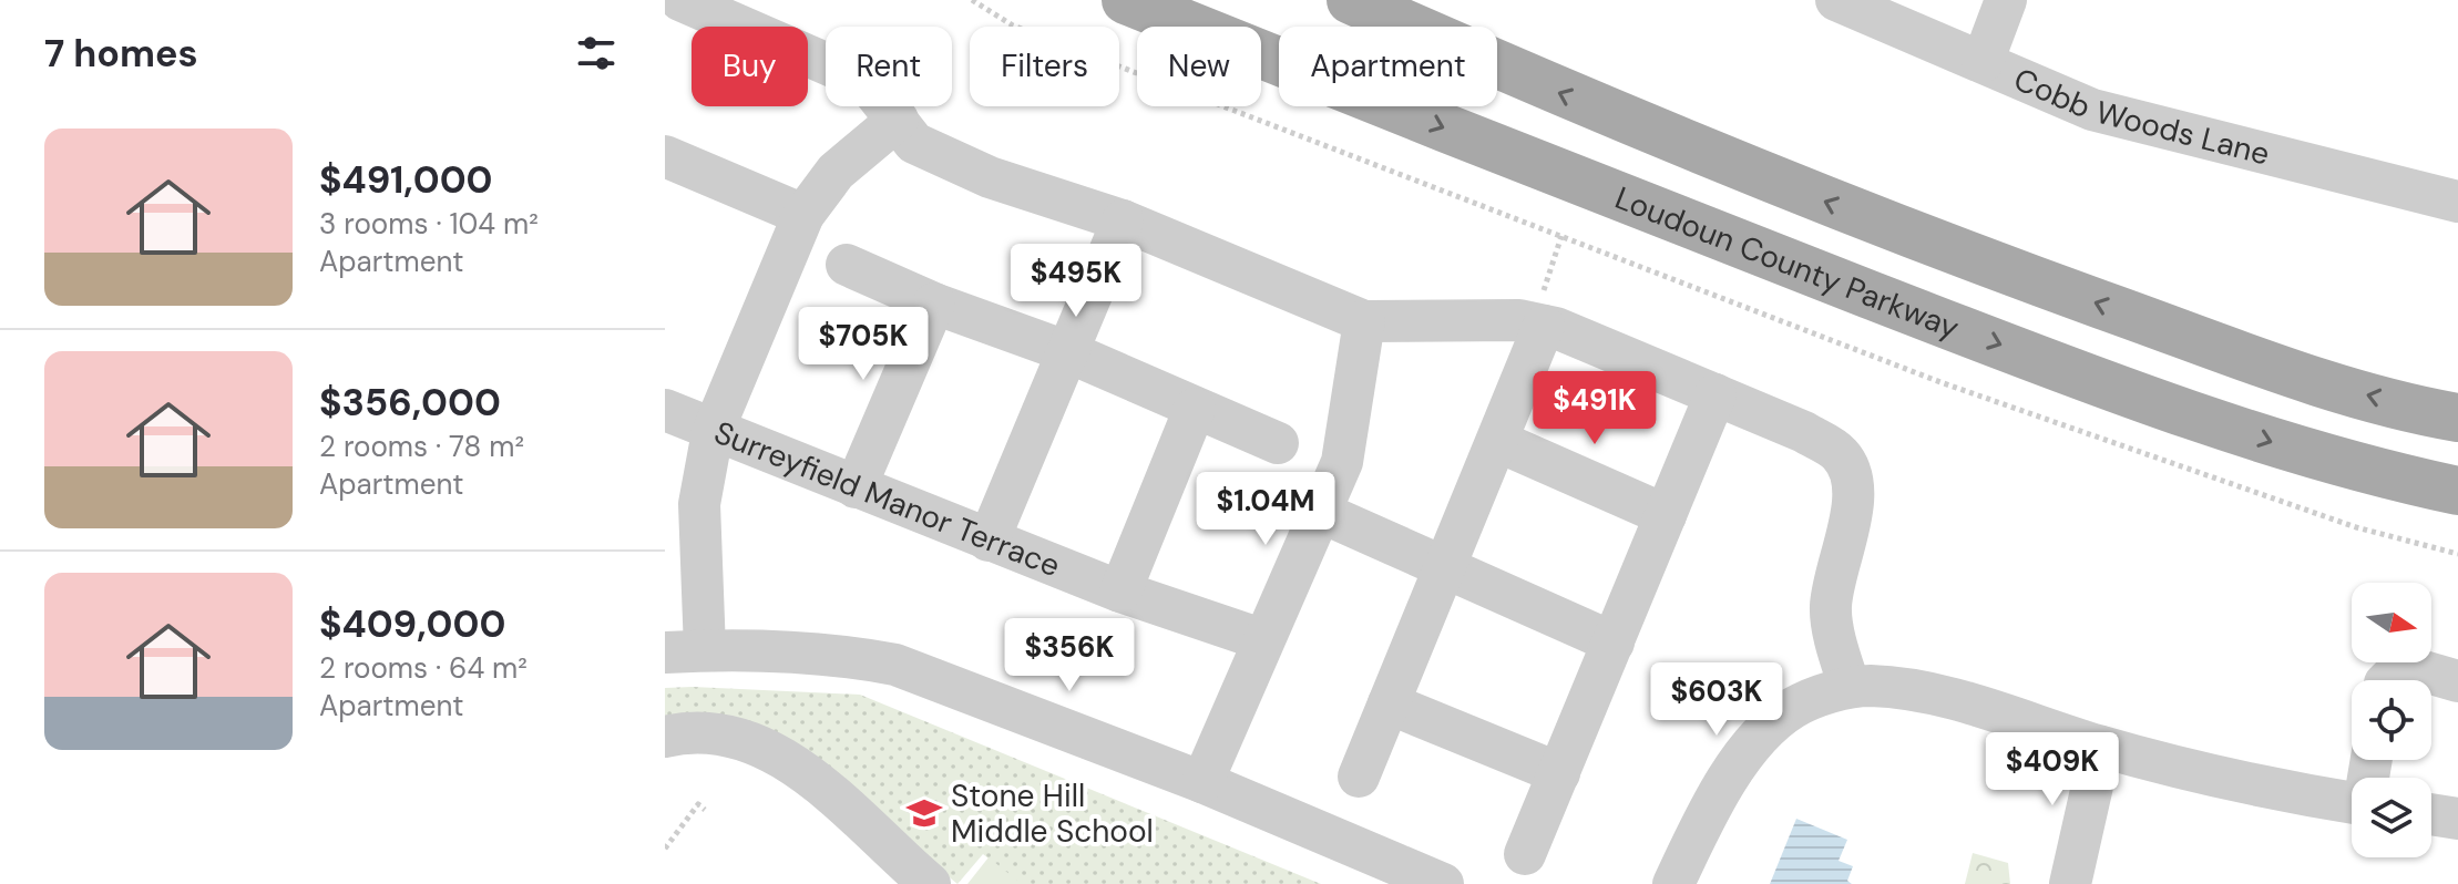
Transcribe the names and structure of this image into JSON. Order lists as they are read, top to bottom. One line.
{"streets":{"main road":["Loudoun County Parkway"],"street":["Cobb Woods Lane","Surreyfield Manor Terrace"]},"places":{"school or university":["Stone Hill Middle School"]},"north":"right","page":{"heading":"7 homes","chip":["Buy","Rent","Filters","New","Apartment"],"list":[{"name":"$491,000","note":"3 rooms · 104 m² · Apartment"},{"name":"$356,000","note":"2 rooms · 78 m² · Apartment"},{"name":"$409,000","note":"2 rooms · 64 m² · Apartment"}],"price":["$495K","$705K","$491K","$1.04M","$356K","$603K","$409K"]}}
